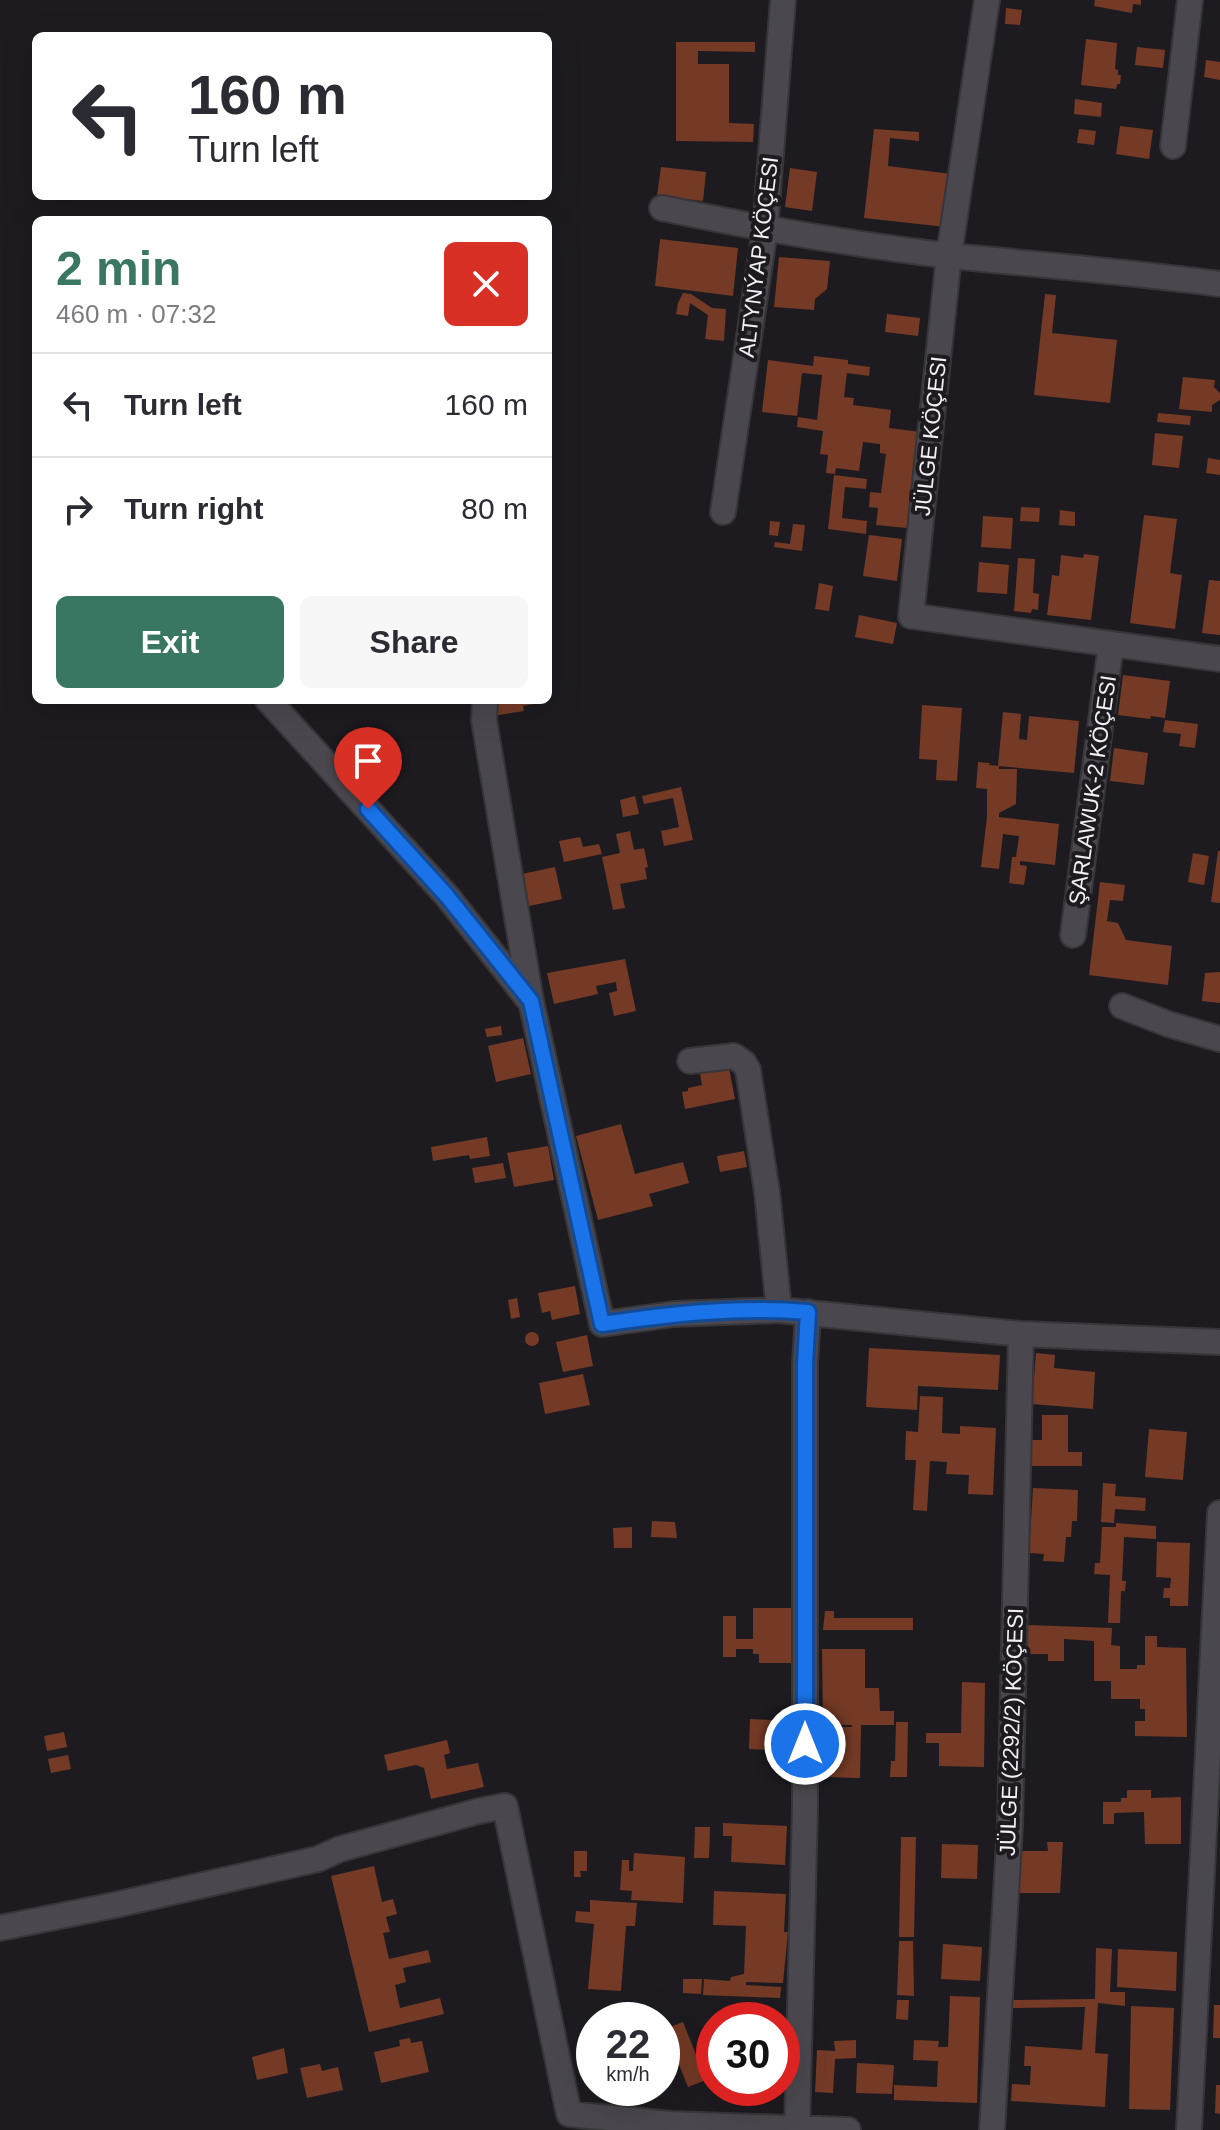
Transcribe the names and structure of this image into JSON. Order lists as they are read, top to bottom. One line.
{"streets":{"street":["ALTYNÝAP KÖÇESI","JÜLGE KÖÇESI","ŞARLAWUK-2 KÖÇESI","JÜLGE (2292/2) KÖÇESI"]},"crossings":[["JÜLGE KÖÇESI","ŞARLAWUK-2 KÖÇESI"]],"page":{"turn":["160 m","Turn left"],"heading":["2 min","460 m · 07:32"],"list":[{"name":"Turn left","value":"160 m"},{"name":"Turn right","value":"80 m"}],"buttons":["Exit","Share"],"speed":"22 km/h","limit":"30"}}
